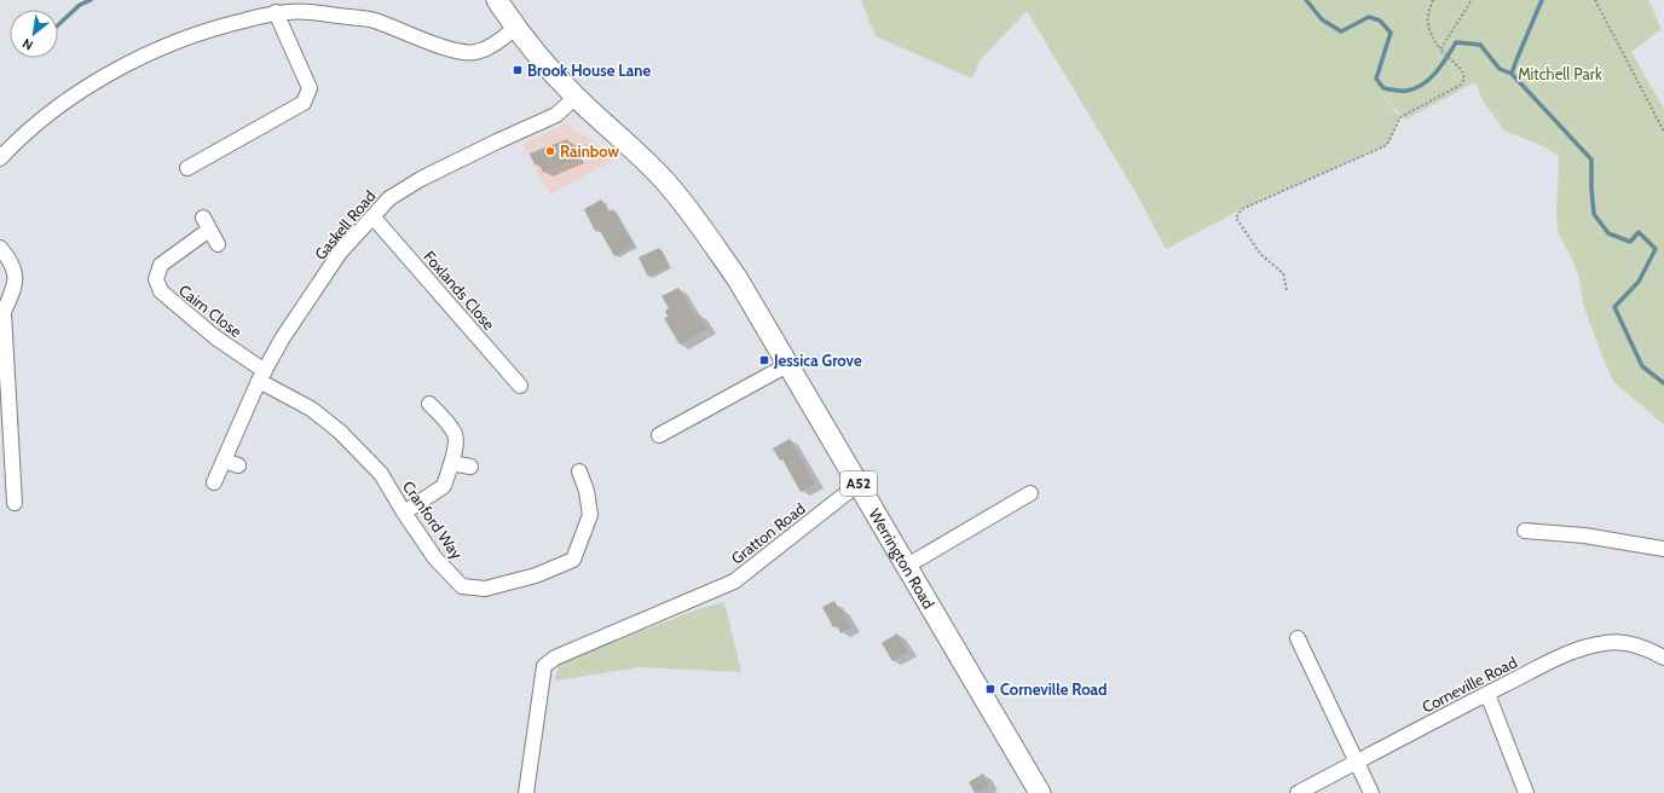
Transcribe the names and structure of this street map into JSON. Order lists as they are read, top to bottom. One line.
{"streets":{"highway":["A52","Werrington Road"],"street":["Gaskell Road","Foxlands Close","Cairn Close","Cranford Way","Gratton Road","Corneville Road"]},"crossings":[["Gaskell Road","Foxlands Close"],["Gaskell Road","Cairn Close"],["Gaskell Road","A52"],["Gaskell Road","Cranford Way"],["Gaskell Road","Werrington Road"],["Cairn Close","Cranford Way"],["A52","Werrington Road"],["Gratton Road","Werrington Road"]],"parks":["Mitchell Park"],"places":{"transit":["Brook House Lane","Jessica Grove","Corneville Road"],"other":["Rainbow"]},"north":"bottom left"}
